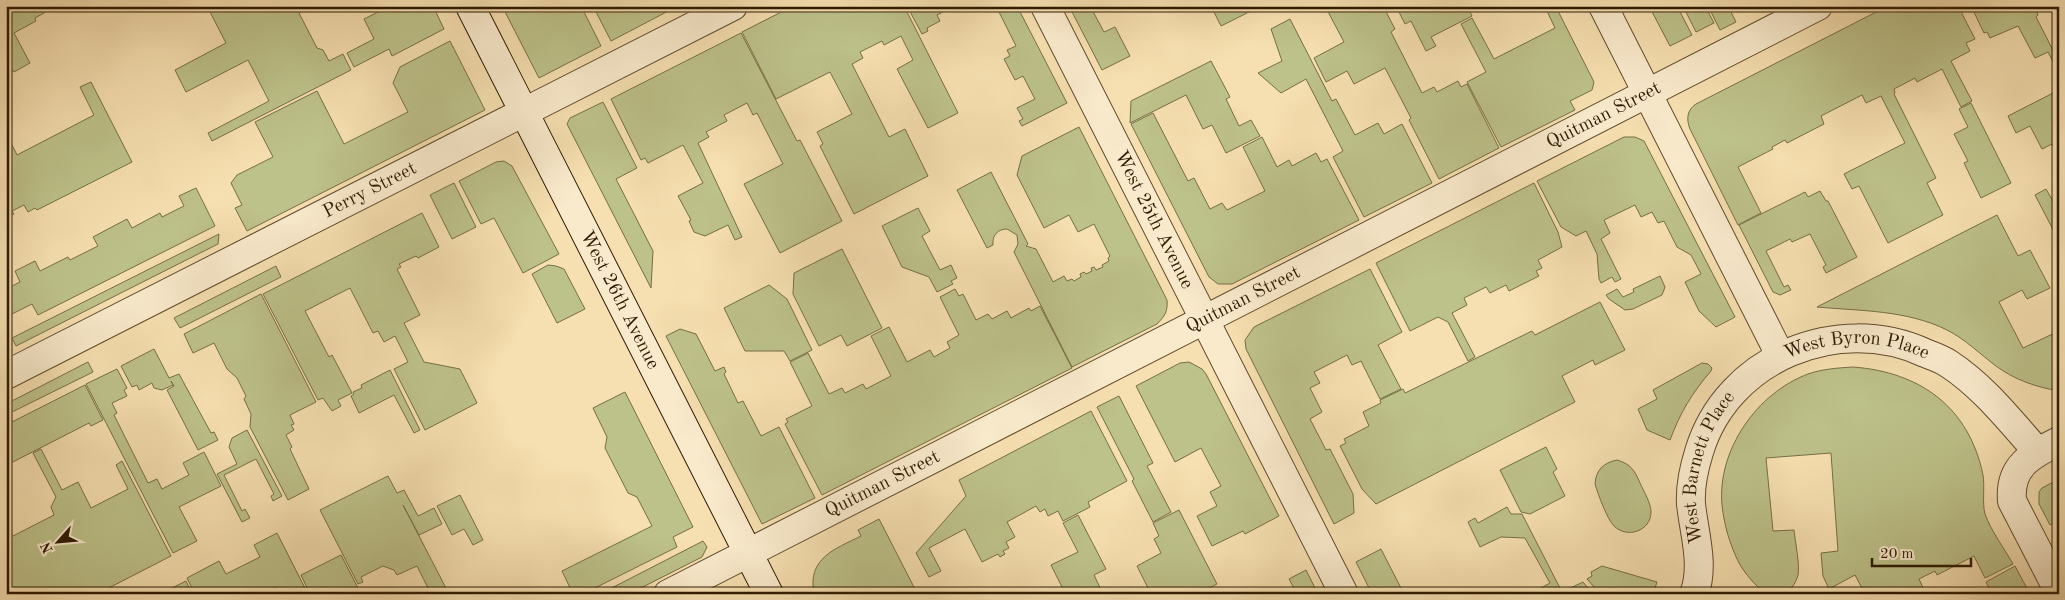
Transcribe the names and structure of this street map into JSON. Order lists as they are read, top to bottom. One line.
{"streets":{"street":["Quitman Street","Perry Street","West 25th Avenue","West 26th Avenue","West Byron Place","West Barnett Place"]},"crossings":[["Quitman Street","West 25th Avenue"],["Quitman Street","West 26th Avenue"],["Quitman Street","West Byron Place"],["Perry Street","West 26th Avenue"],["West Byron Place","West Barnett Place"]],"scale_bar":"20 m","north":"bottom left"}
